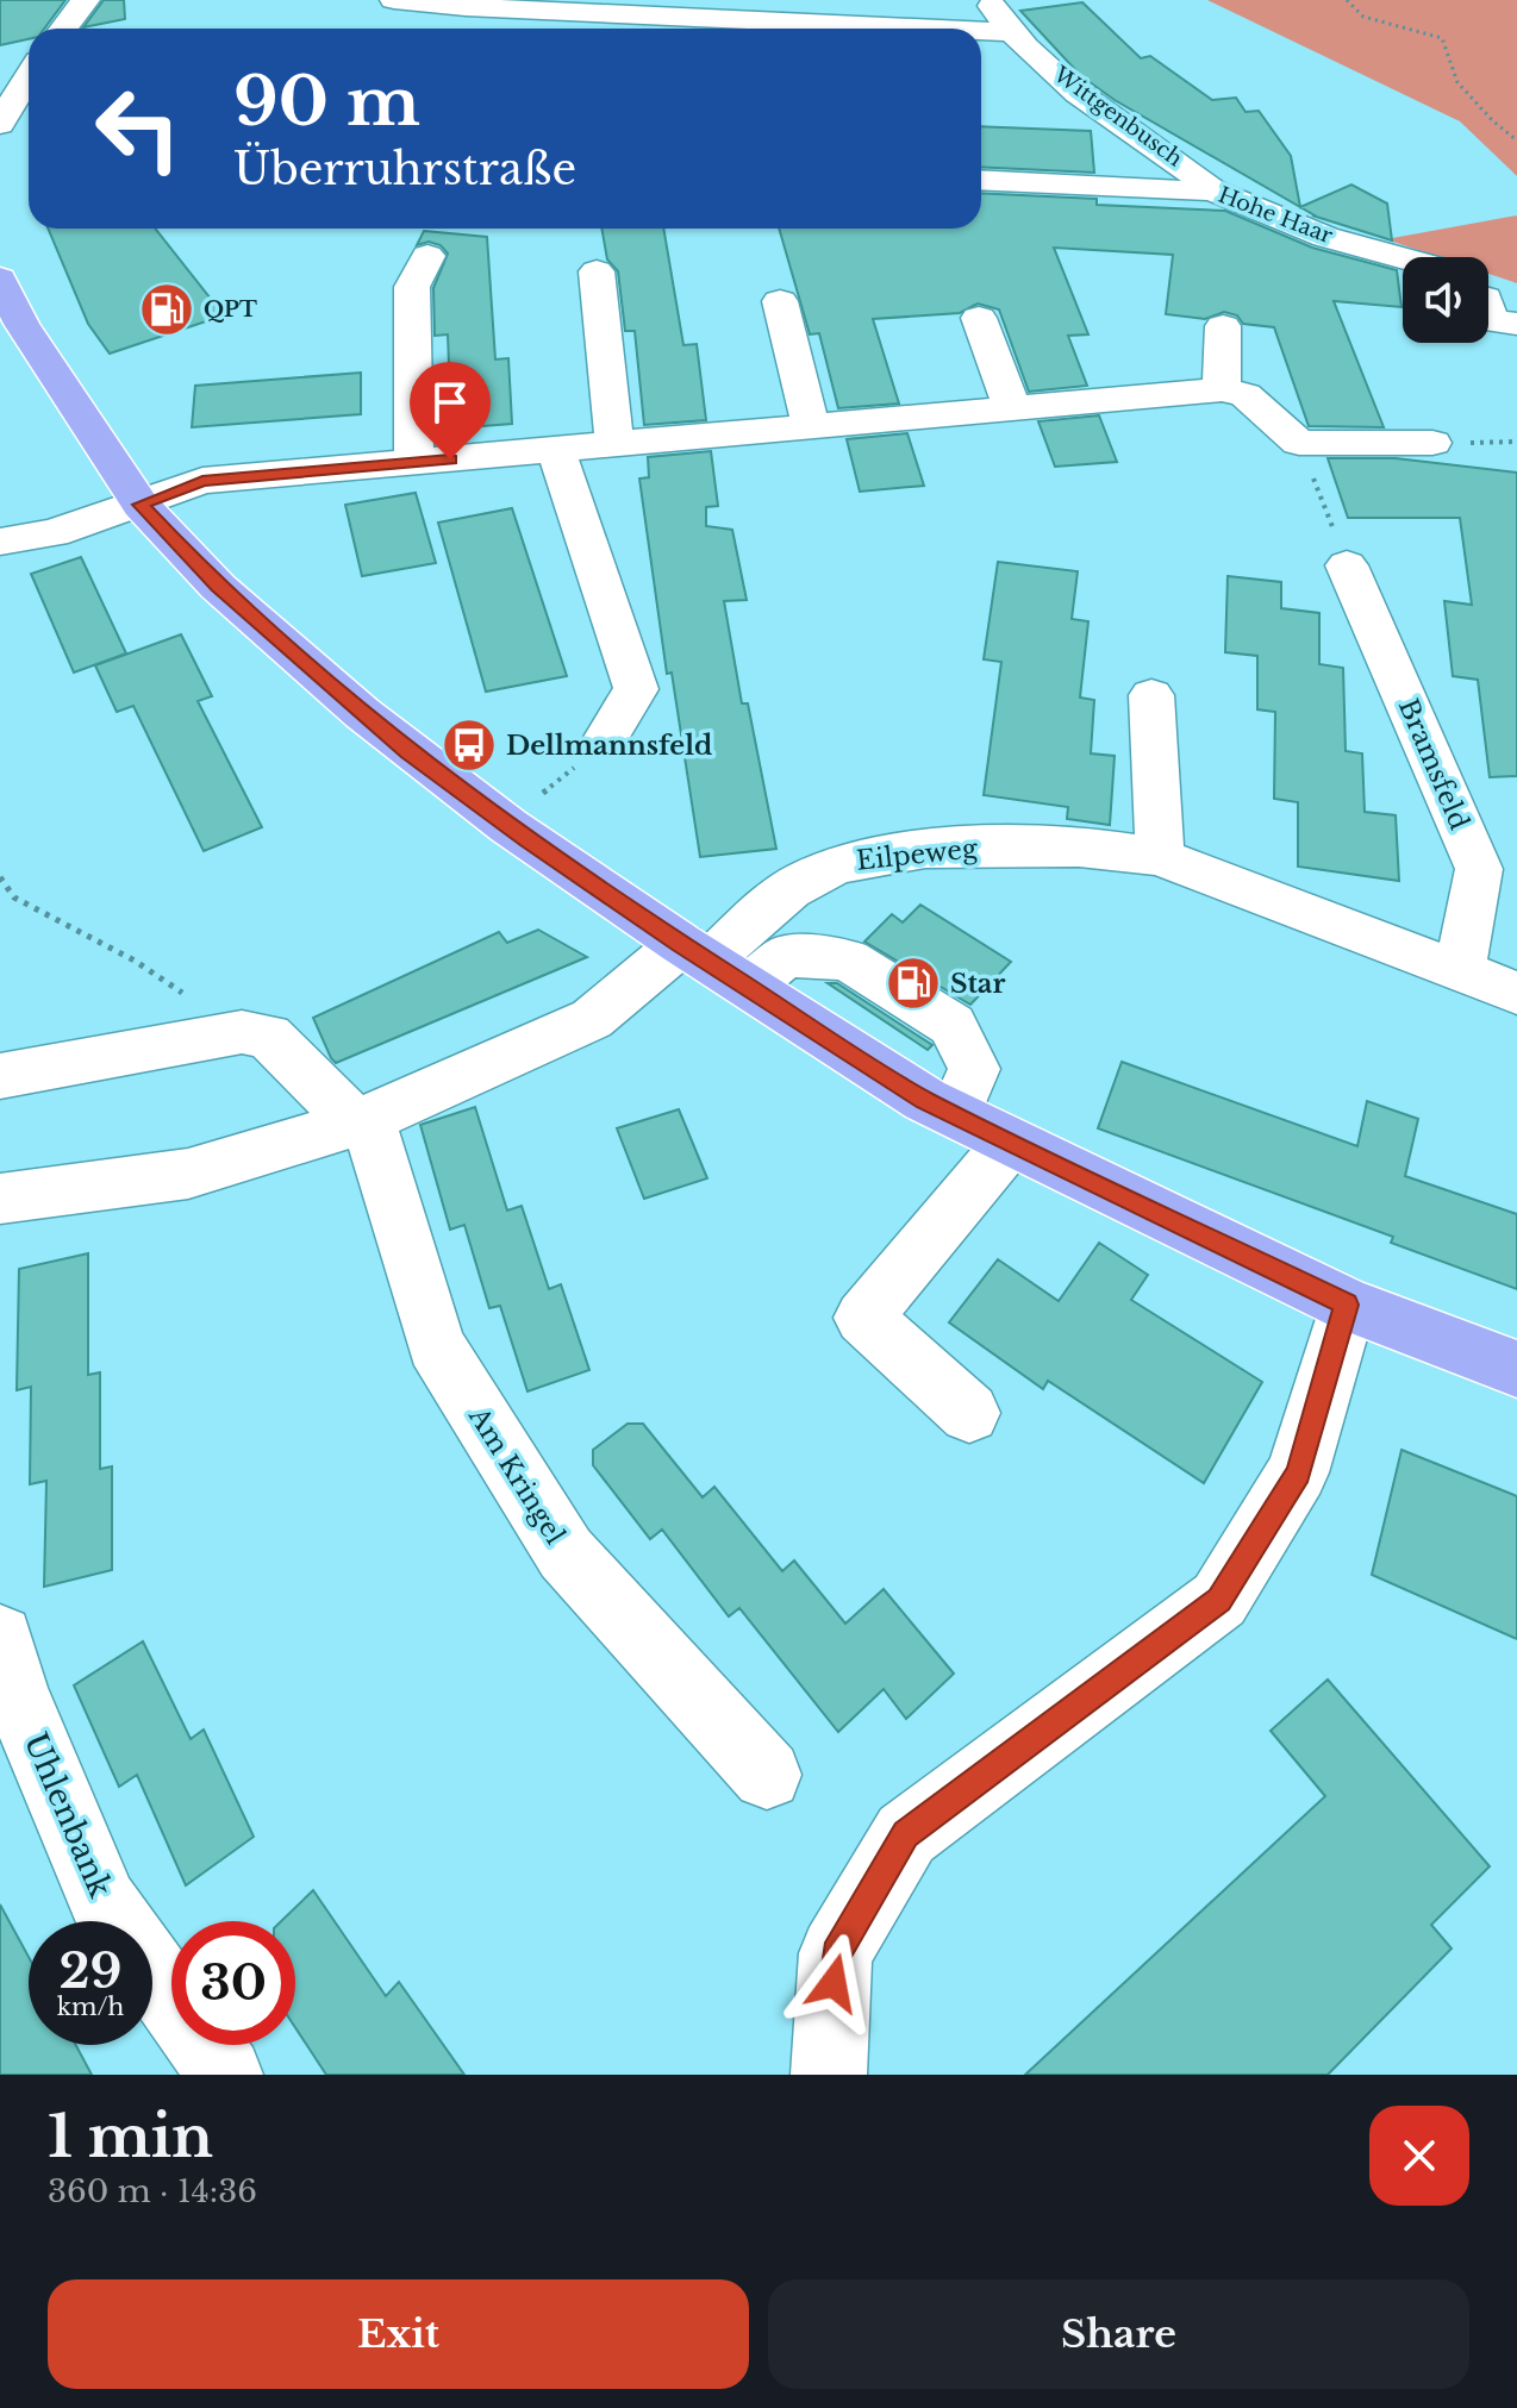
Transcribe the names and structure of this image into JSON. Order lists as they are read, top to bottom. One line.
{"streets":{"street":["Wittgenbusch","Hohe Haar","Bramsfeld","Eilpeweg","Am Kringel","Uhlenbank"]},"crossings":[["Wittgenbusch","Hohe Haar"],["Bramsfeld","Eilpeweg"]],"places":{"fuel station":["QPT","Star"],"bus stop":["Dellmannsfeld"]},"page":{"turn":["90 m","Überruhrstraße"],"speed":"29 km/h","limit":"30","heading":["1 min","360 m · 14:36"],"buttons":["Exit","Share"]}}
